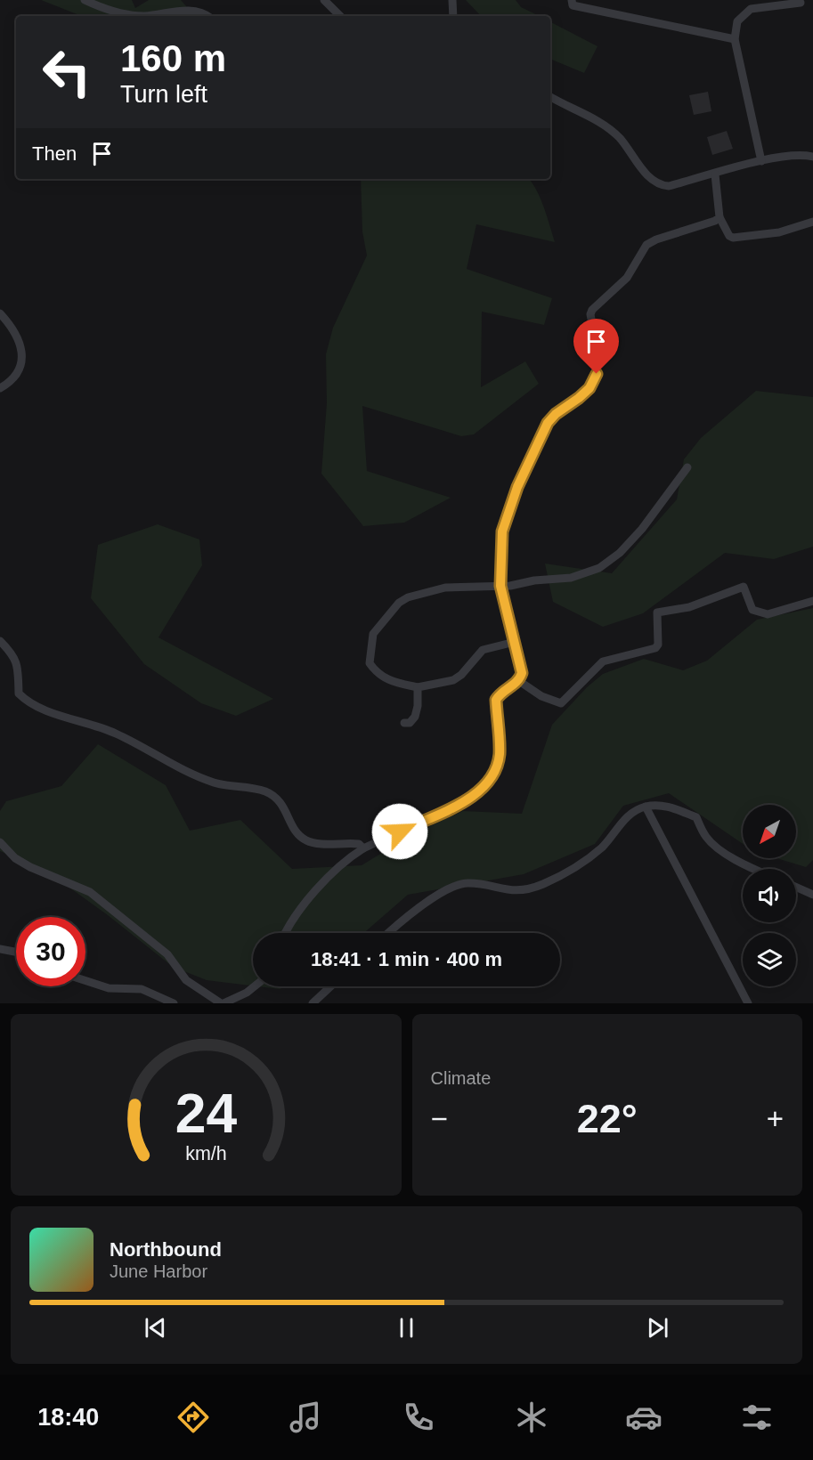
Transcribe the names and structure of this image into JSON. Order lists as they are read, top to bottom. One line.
{"north":"bottom left","page":{"turn":["160 m","Turn left"],"then":"Then","limit":"30","trip":"18:41 · 1 min · 400 m","tile":"Climate","heat":["−","22°","+"],"song":["Northbound","June Harbor"],"tabs":"18:40","gauge":["24","km/h"]}}
